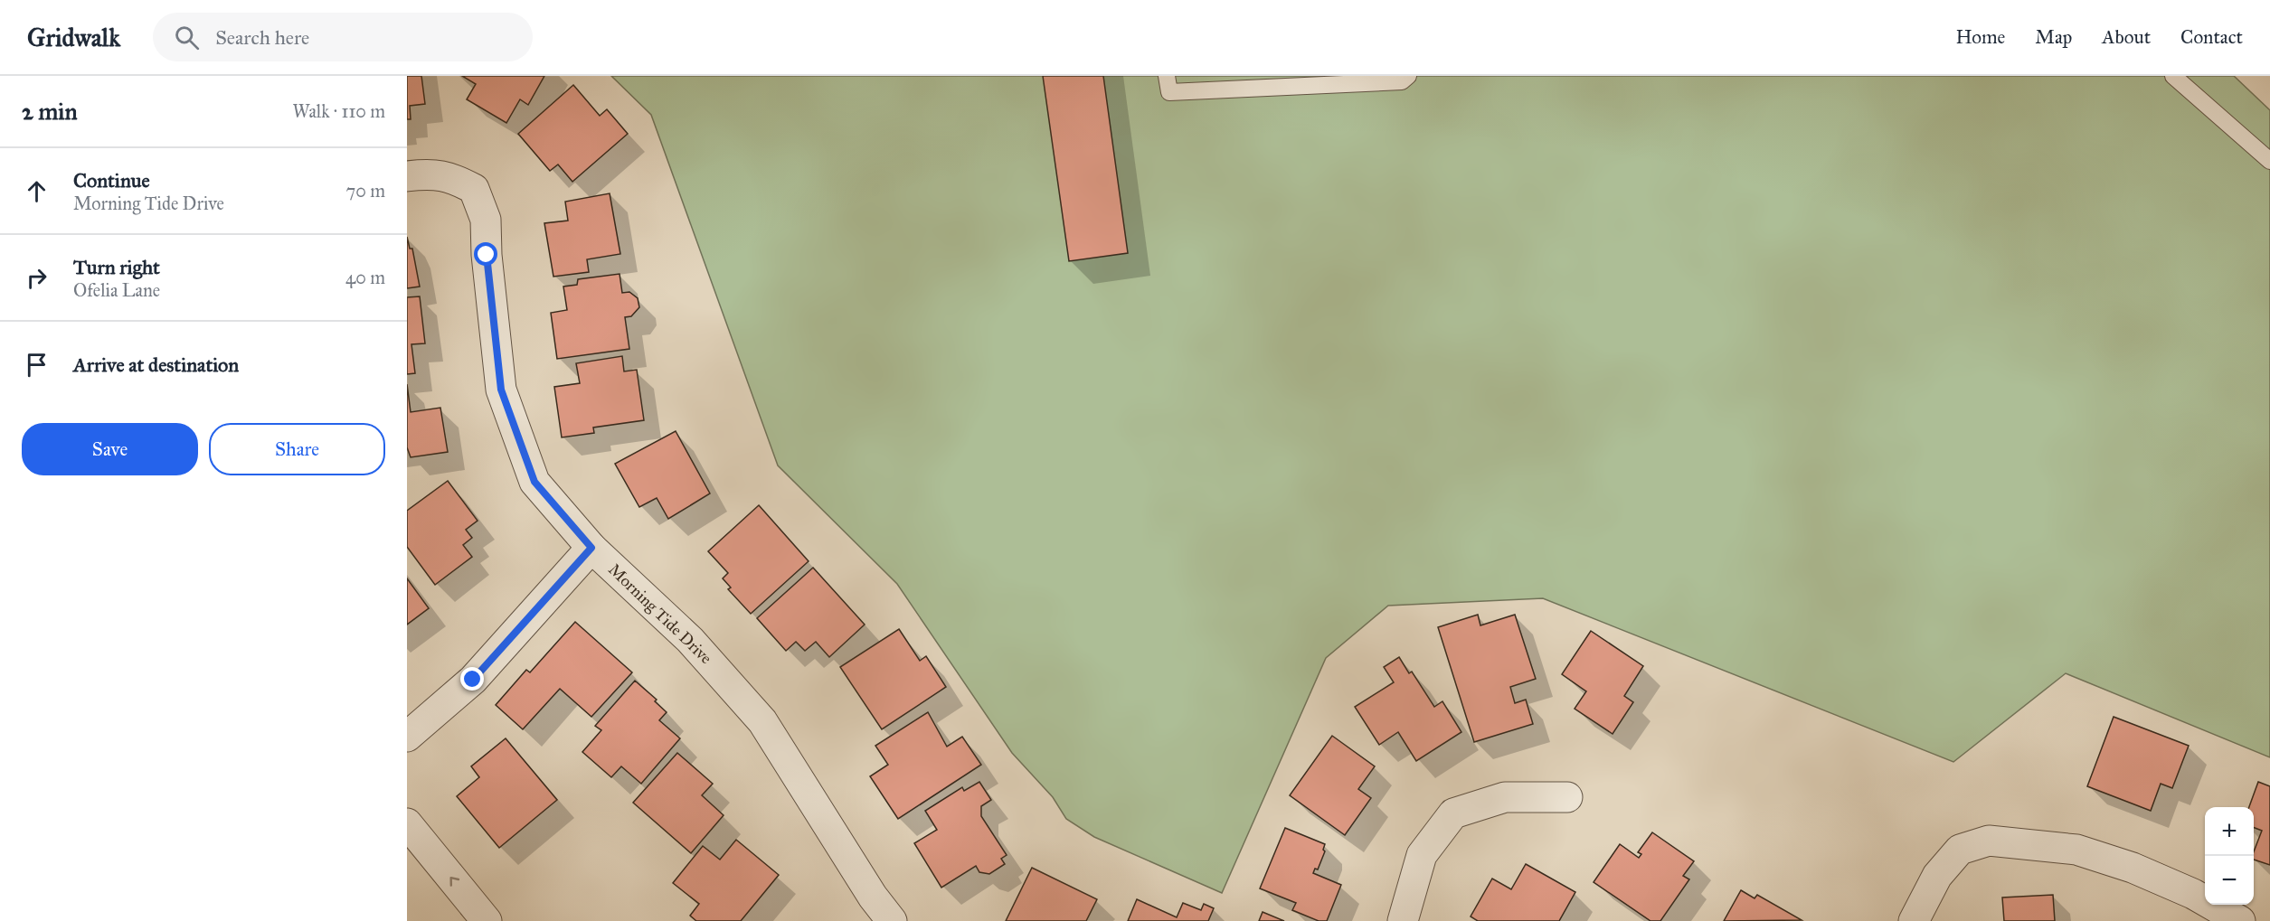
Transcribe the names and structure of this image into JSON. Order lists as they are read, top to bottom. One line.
{"streets":{"street":["Morning Tide Drive"]},"page":{"header":"Gridwalk","search":"Search here","nav":["Home","Map","About","Contact"],"heading":["2 min","Walk · 110 m"],"list":[["Continue","Morning Tide Drive","70 m"],["Turn right","Ofelia Lane","40 m"],"Arrive at destination"],"buttons":["Save","Share"],"map_buttons":["+","−"]}}
